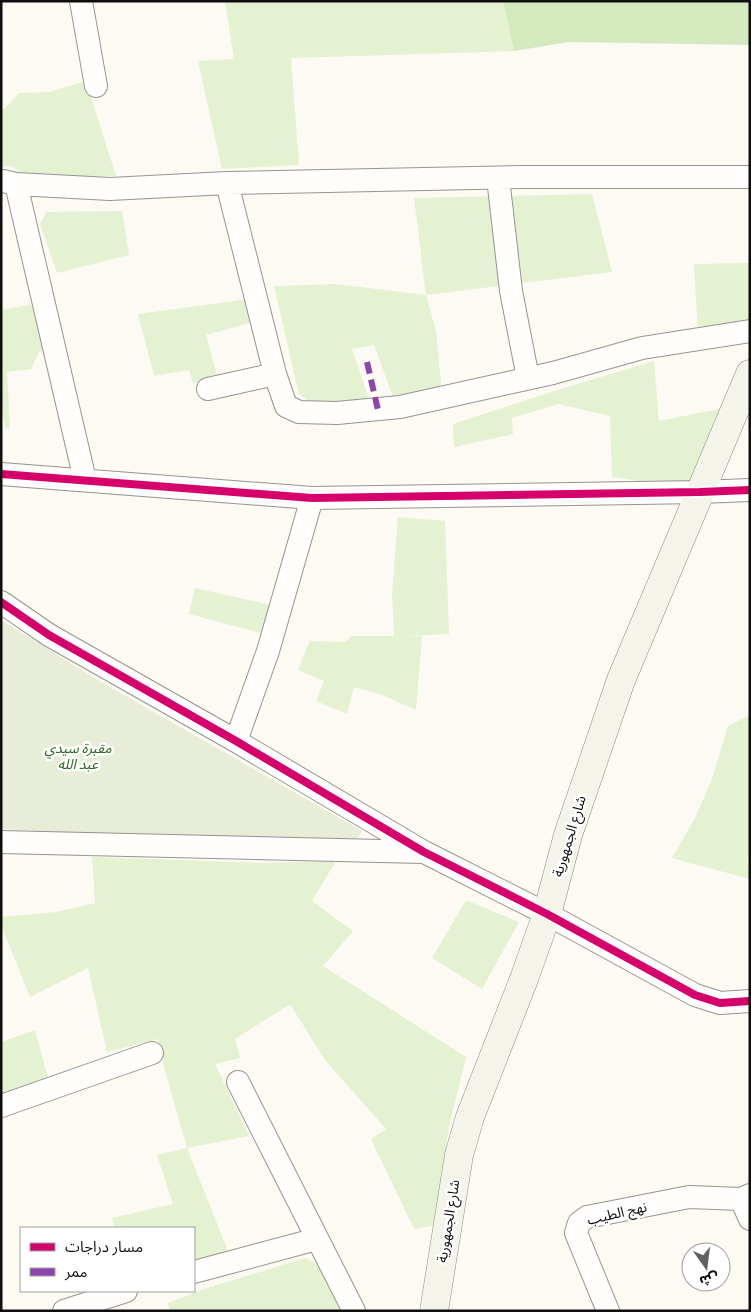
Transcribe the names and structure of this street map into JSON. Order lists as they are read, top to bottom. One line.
{"streets":{"main road":["شارع الجمهورية"],"street":["نهج الطيب"]},"parks":["مقبرة سيدي عبد الله"],"legend":["مسار دراجات","ممر"],"north":"bottom"}
